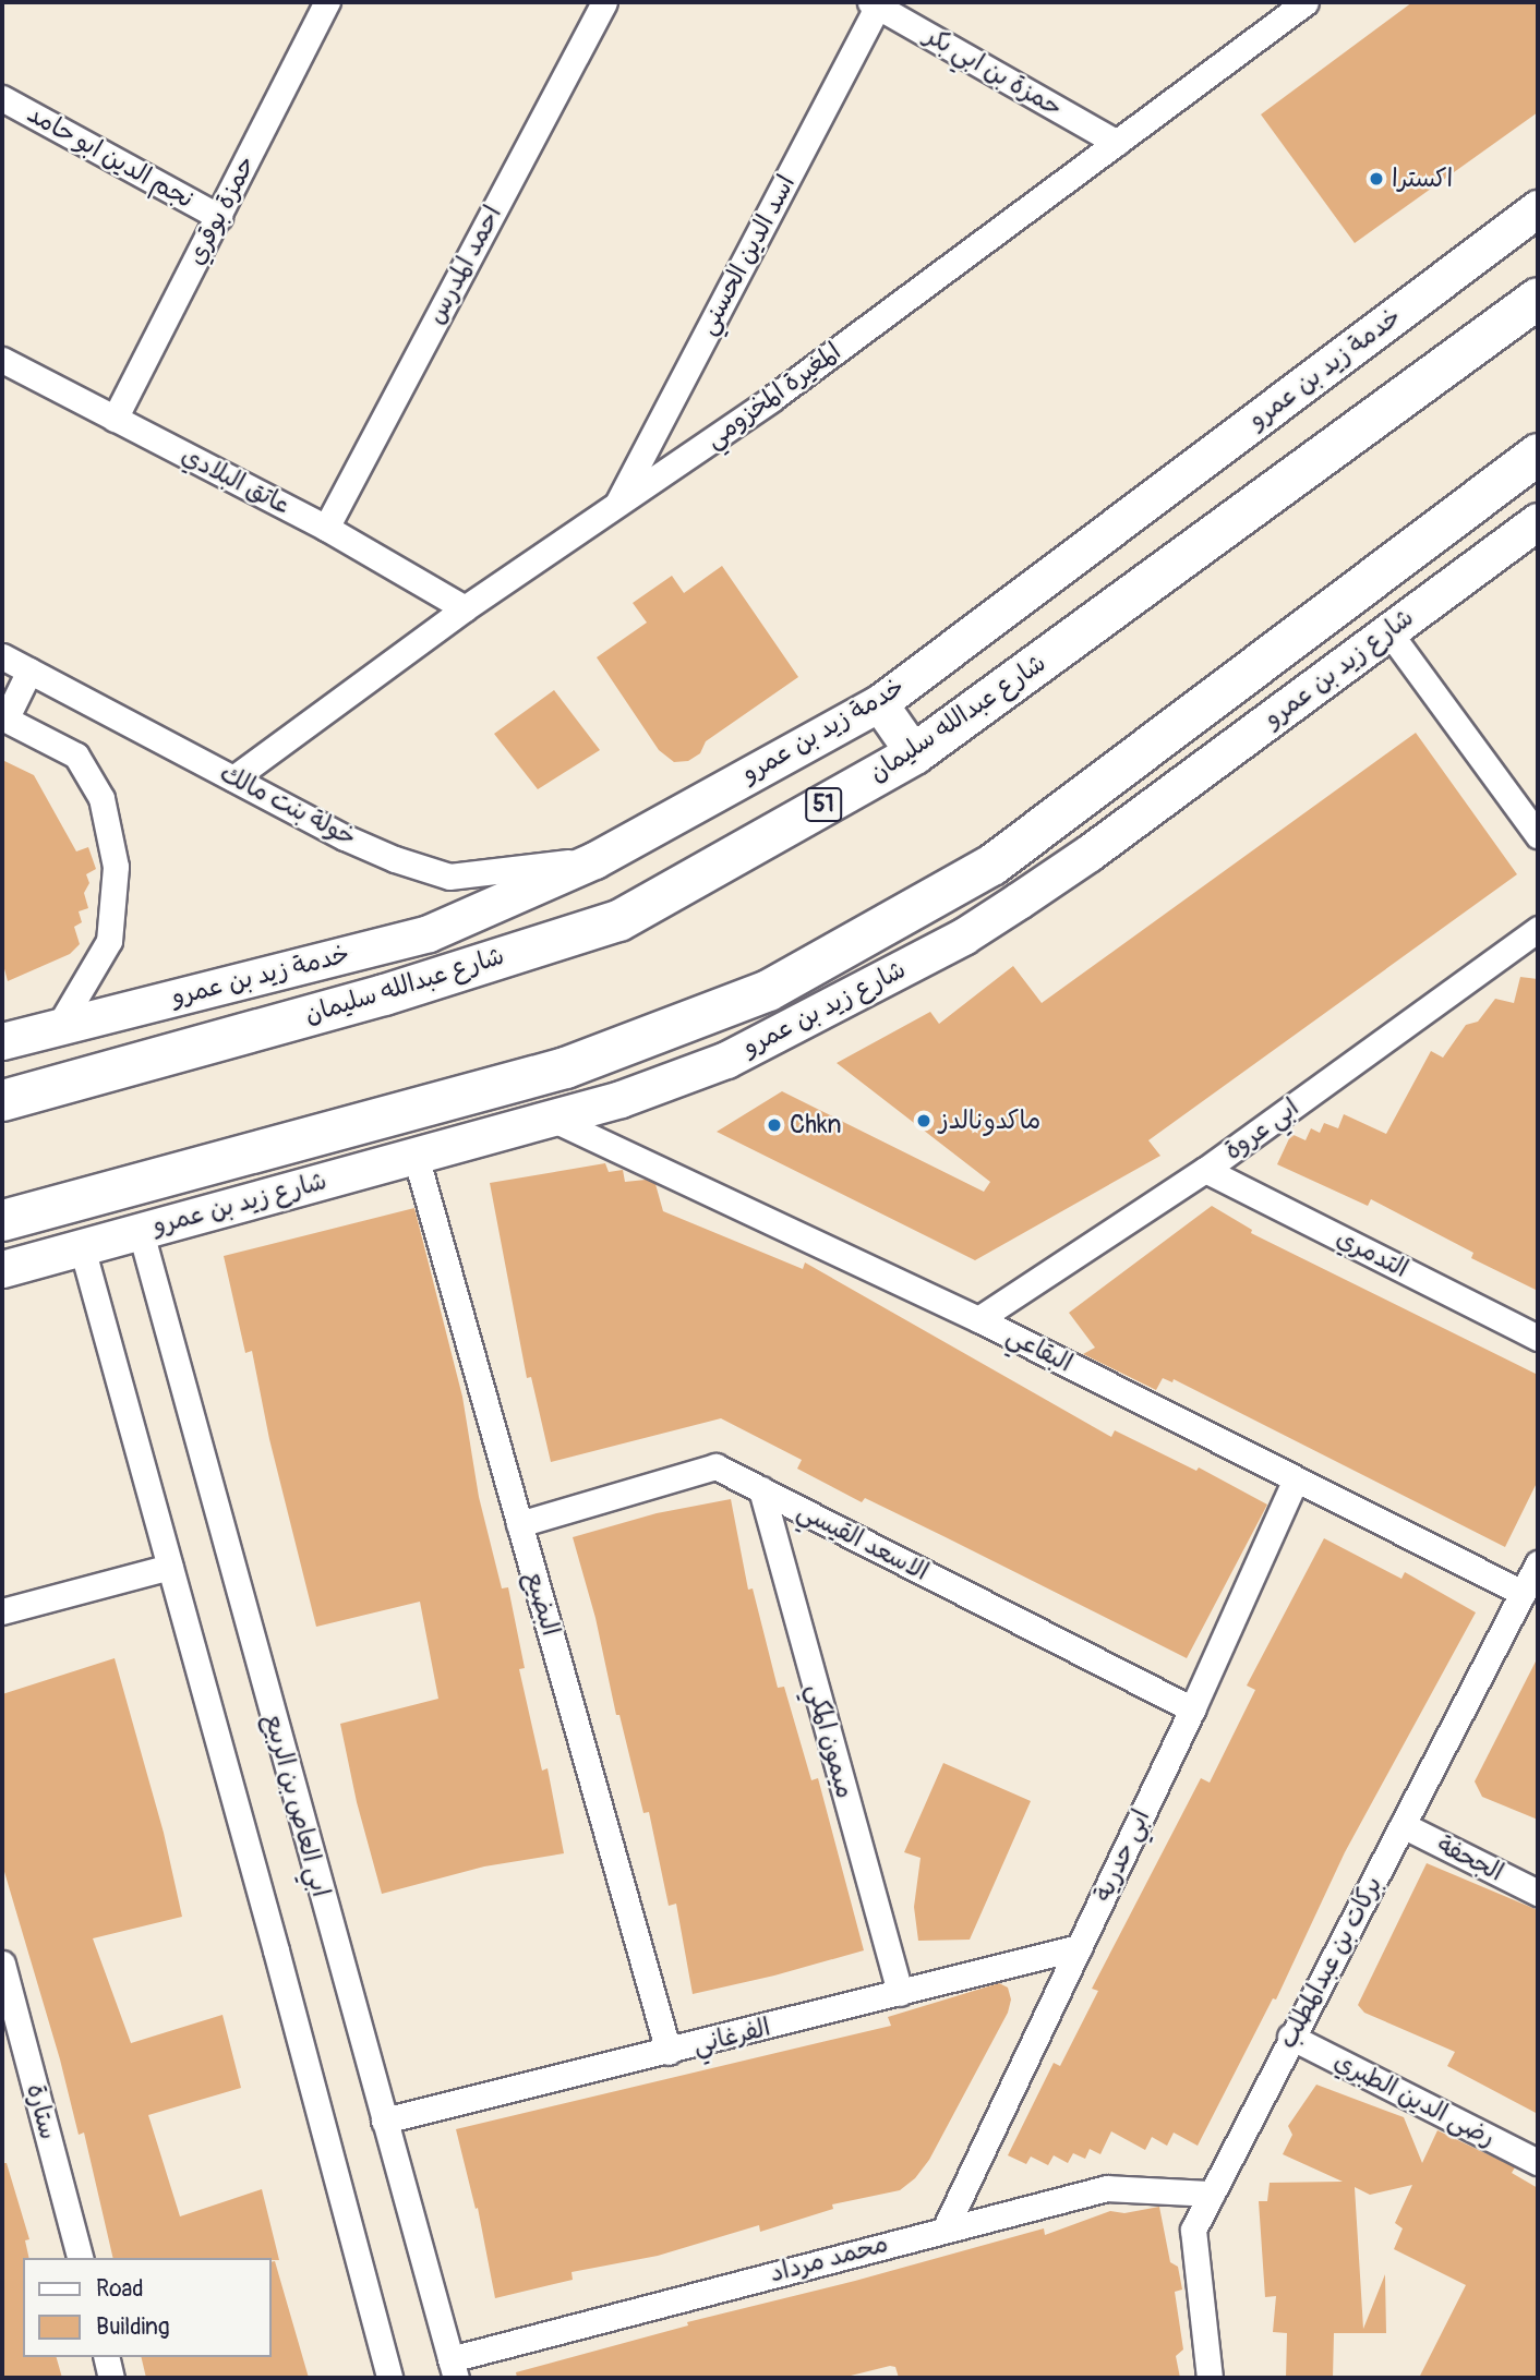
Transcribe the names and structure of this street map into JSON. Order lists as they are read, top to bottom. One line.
{"streets":{"main road":["خدمة زيد بن عمرو","شارع زيد بن عمرو","شارع عبدالله سليمان","51"],"street":["حمزة بن ابي بكر","نجم الدين ابو حامد","حمزة بوقري","اسد الدين الحسني","احمد المدرس","المغيرة المخزومي","عاتق البلادي","خولة بنت مالك","ابي عروة","التدمري","البقاعي","الاسعد القيسي","البضيع","ميمون المكي","ابي العاص بن الربيع","ابي حدرية","الجحفة","بركات بن عبدالمطلب","الفرغاني","رضى الدين الطبري","ستارة","محمد مرداد"]},"crossings":[["حمزة بن ابي بكر","اسد الدين الحسني"],["حمزة بن ابي بكر","المغيرة المخزومي"],["نجم الدين ابو حامد","حمزة بوقري"],["حمزة بوقري","عاتق البلادي"],["اسد الدين الحسني","المغيرة المخزومي"],["احمد المدرس","عاتق البلادي"],["خدمة زيد بن عمرو","خولة بنت مالك"],["المغيرة المخزومي","عاتق البلادي"],["المغيرة المخزومي","خولة بنت مالك"],["شارع زيد بن عمرو","البقاعي"],["شارع زيد بن عمرو","البضيع"],["شارع زيد بن عمرو","ابي العاص بن الربيع"],["ابي عروة","التدمري"],["ابي عروة","البقاعي"],["البقاعي","ابي حدرية"],["البقاعي","بركات بن عبدالمطلب"],["الاسعد القيسي","البضيع"],["الاسعد القيسي","ميمون المكي"],["الاسعد القيسي","ابي حدرية"],["البضيع","الفرغاني"],["ميمون المكي","الفرغاني"],["ابي العاص بن الربيع","الفرغاني"],["ابي العاص بن الربيع","محمد مرداد"],["ابي حدرية","الفرغاني"],["ابي حدرية","محمد مرداد"],["الجحفة","بركات بن عبدالمطلب"],["بركات بن عبدالمطلب","رضى الدين الطبري"],["بركات بن عبدالمطلب","محمد مرداد"]],"places":["اكسترا","ماكدونالدز","Chkn"],"legend":["Road","Building"]}
